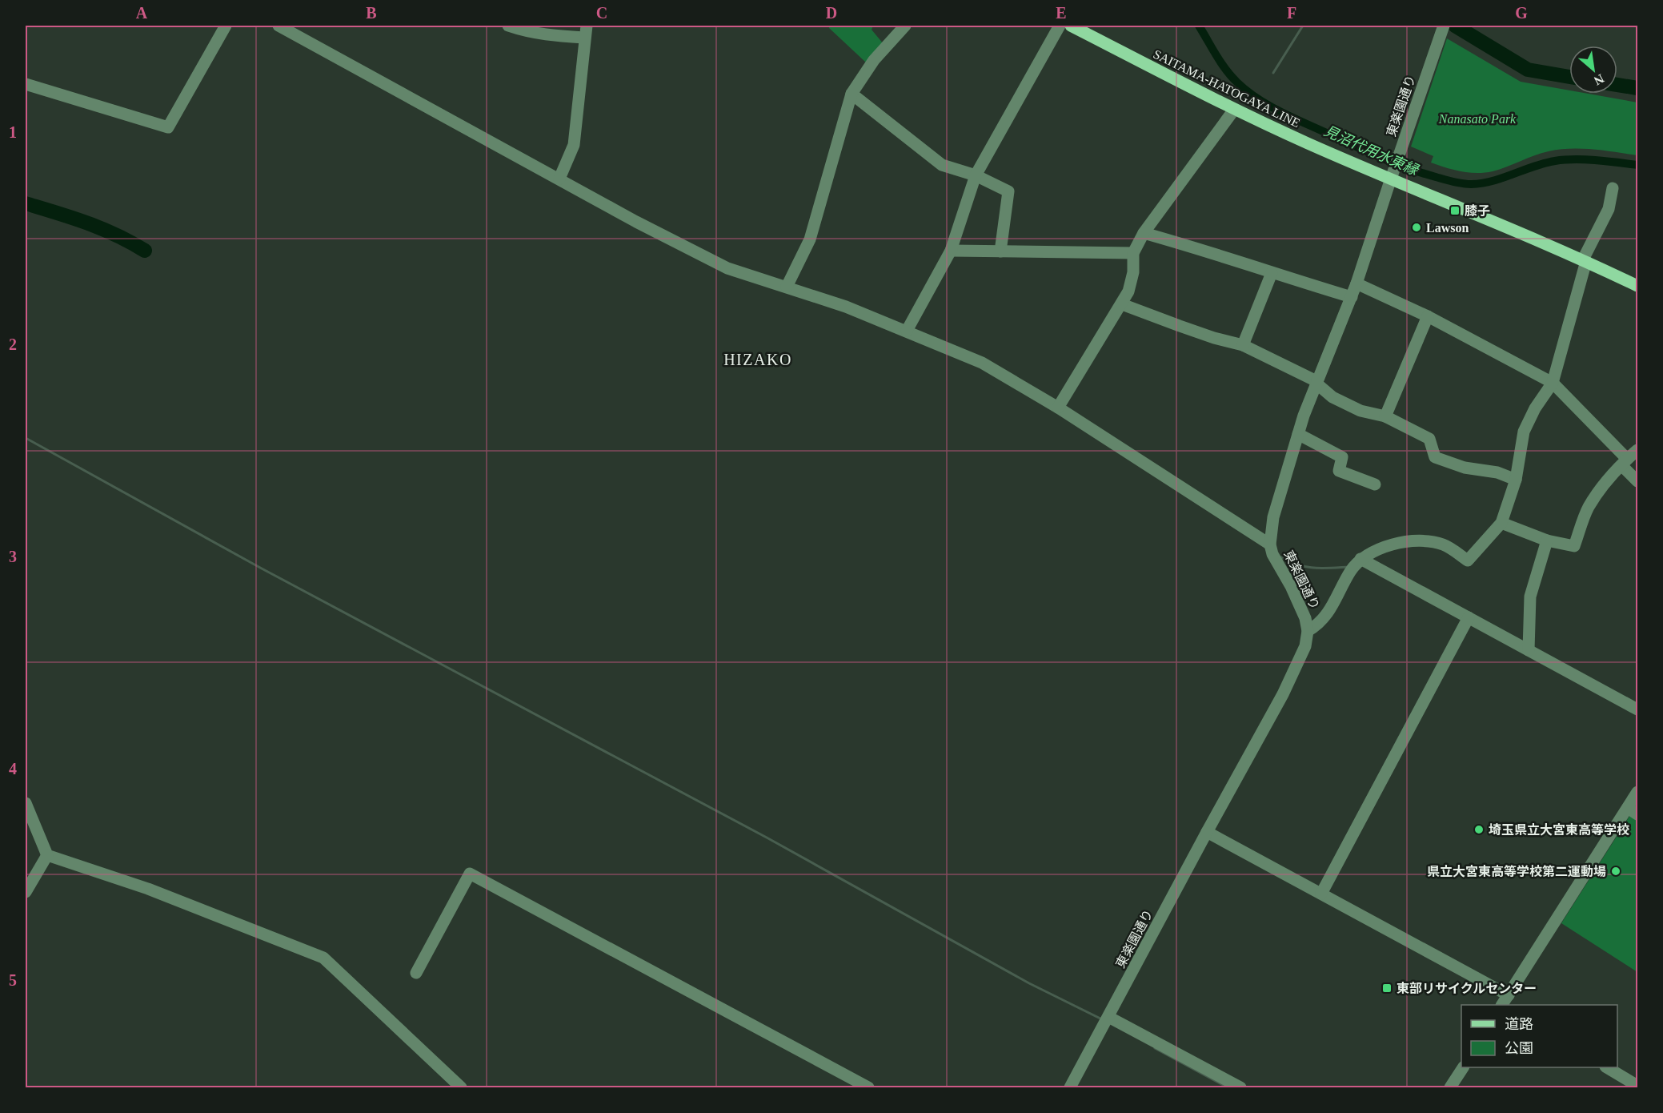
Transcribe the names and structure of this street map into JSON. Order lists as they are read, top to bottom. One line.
{"streets":{"main road":["SAITAMA-HATOGAYA LINE"],"street":["東楽園通り"]},"crossings":[["SAITAMA-HATOGAYA LINE","東楽園通り"]],"districts":["HIZAKO"],"water":["見沼代用水東縁"],"parks":["Nanasato Park"],"places":{"transit":["膝子","東部リサイクルセンター"],"other":["Lawson","埼玉県立大宮東高等学校","県立大宮東高等学校第二運動場"]},"legend":["道路","公園"],"north":"bottom right","grid":{"columns":["A","B","C","D","E","F","G"],"rows":["1","2","3","4","5"]}}
